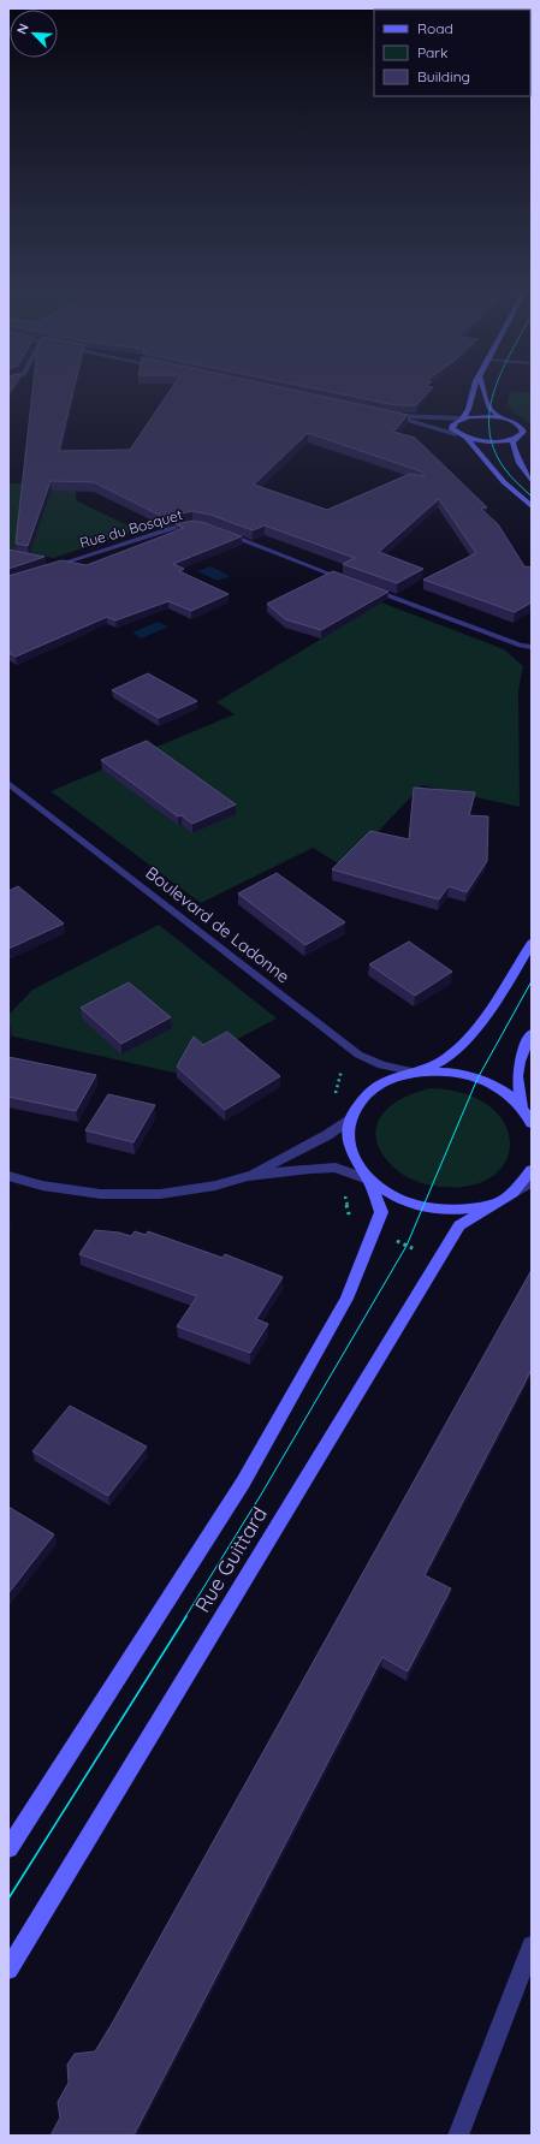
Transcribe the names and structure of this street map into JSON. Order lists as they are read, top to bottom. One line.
{"streets":{"main road":["Rue Guittard"],"street":["Rue du Bosquet","Boulevard de Ladonne"]},"legend":["Road","Park","Building"],"north":"top left"}
